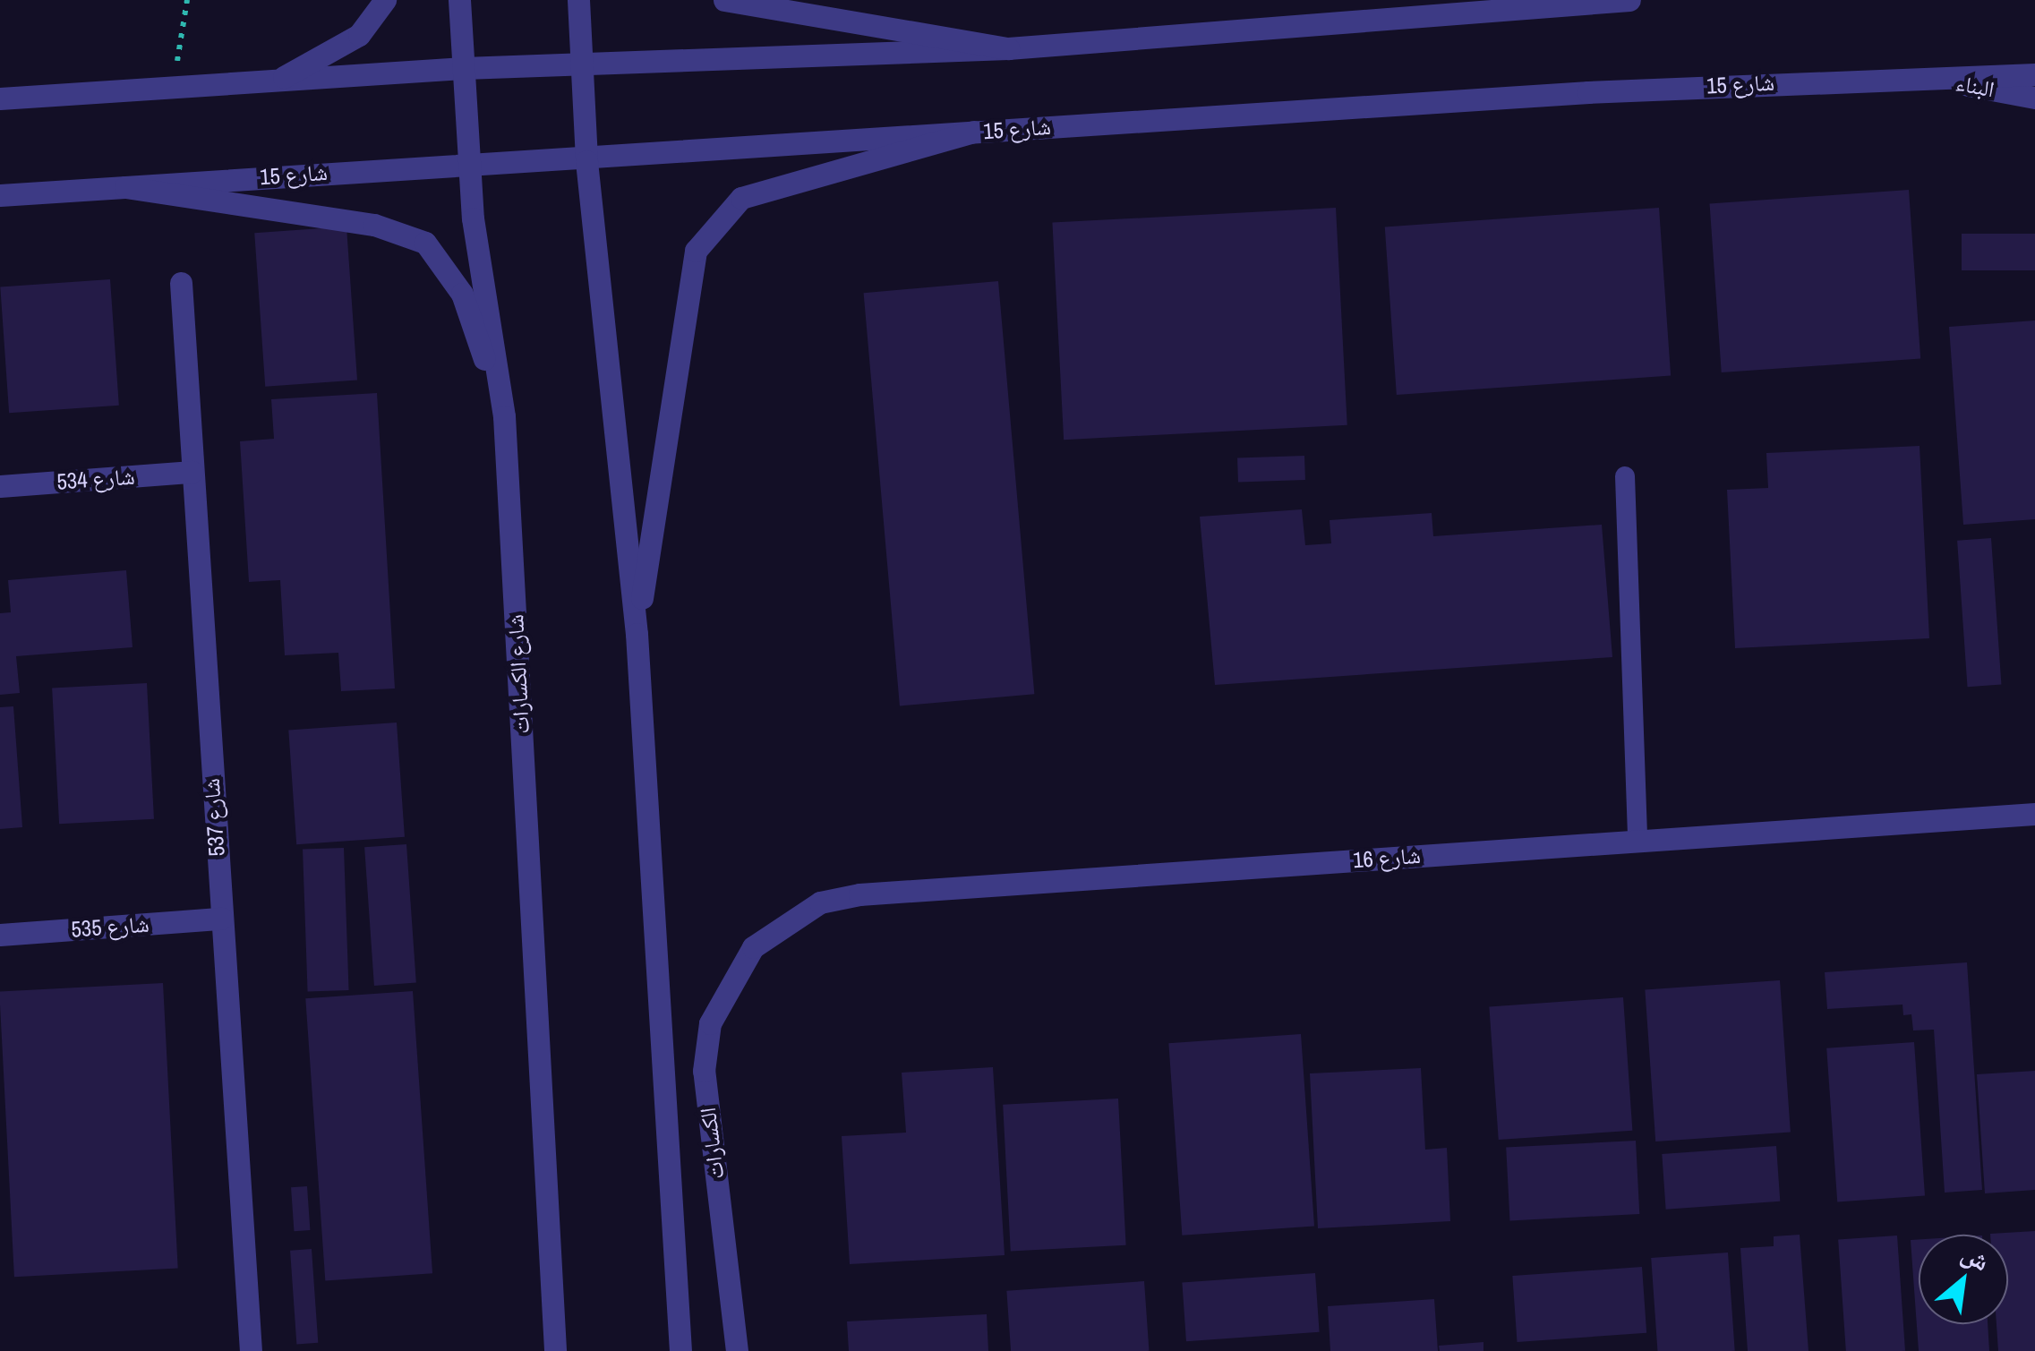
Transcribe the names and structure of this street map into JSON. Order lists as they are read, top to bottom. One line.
{"streets":{"street":["شارع 15","البناء","شارع 534","شارع الكسارات","شارع 537","شارع 16","شارع 535","الكسارات"]},"crossings":[["شارع 15","البناء"],["شارع 15","شارع الكسارات"],["شارع 534","شارع 537"],["شارع 537","شارع 535"],["شارع 16","الكسارات"]],"north":"top right"}
